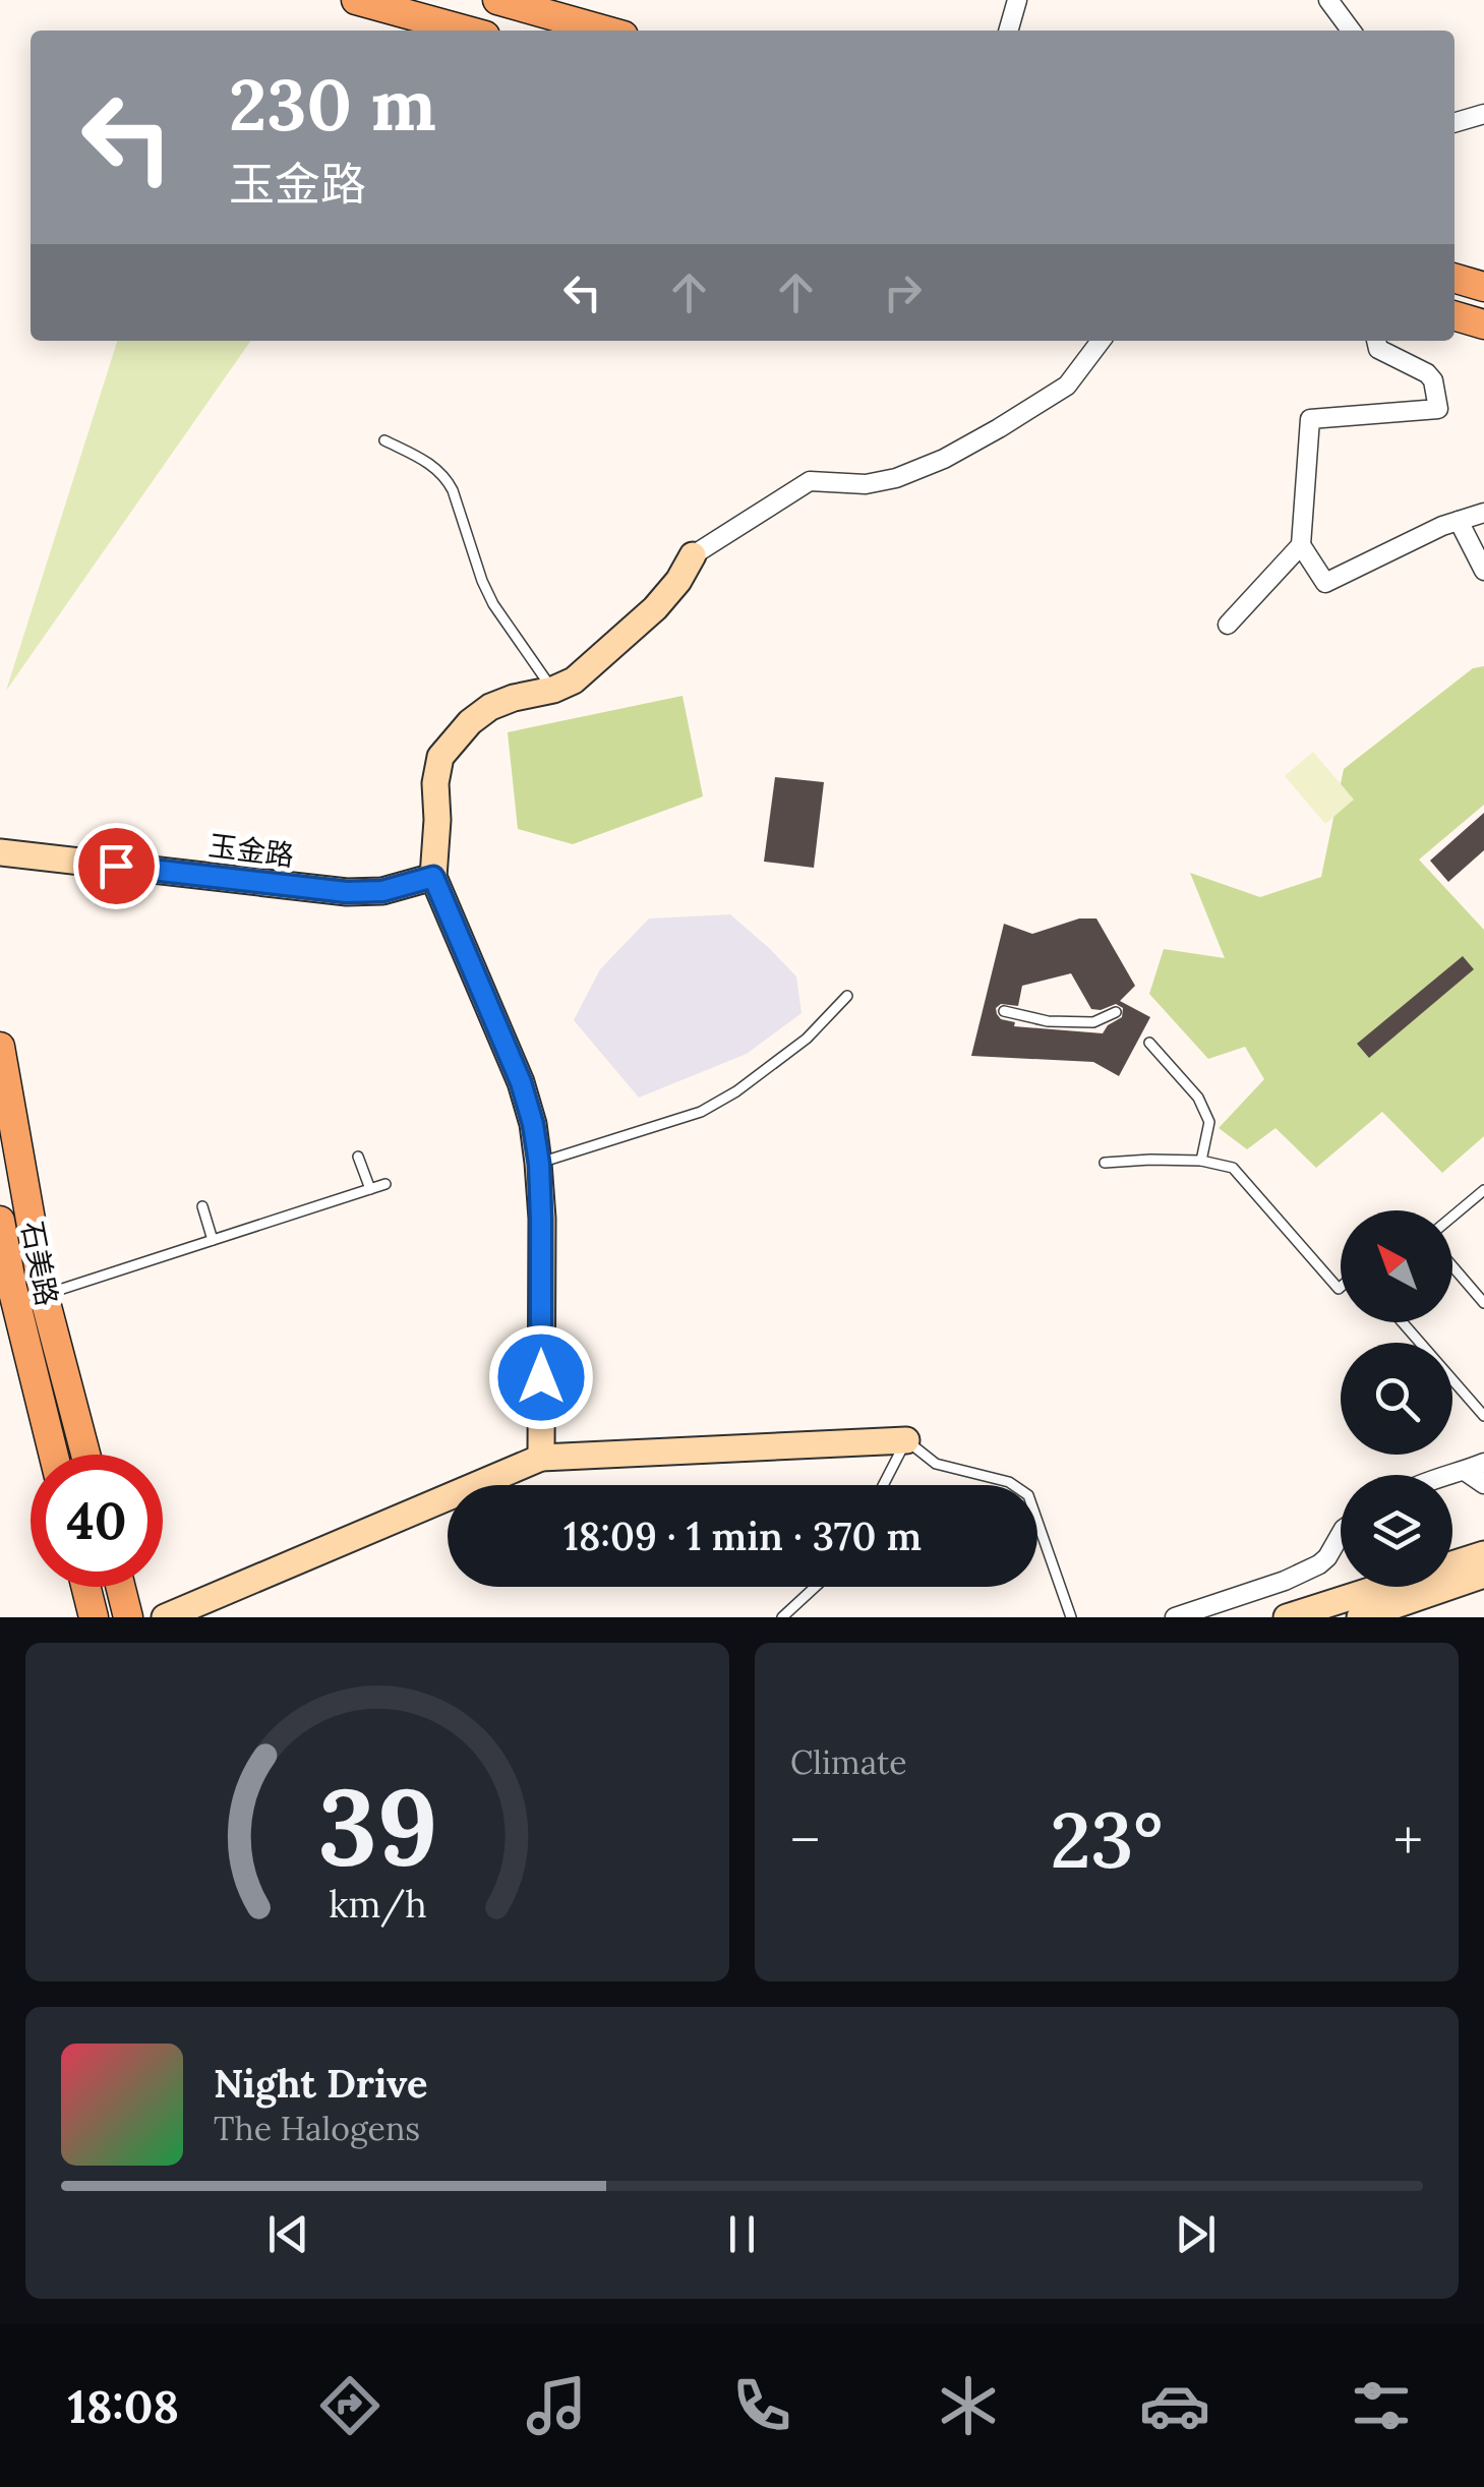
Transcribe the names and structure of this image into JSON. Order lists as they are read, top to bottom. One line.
{"streets":{"main road":["石美路"],"street":["玉金路"]},"north":"top left","page":{"turn":["230 m","玉金路"],"limit":"40","trip":"18:09 · 1 min · 370 m","tile":"Climate","heat":["−","23°","+"],"song":["Night Drive","The Halogens"],"tabs":"18:08","gauge":["39","km/h"]}}
